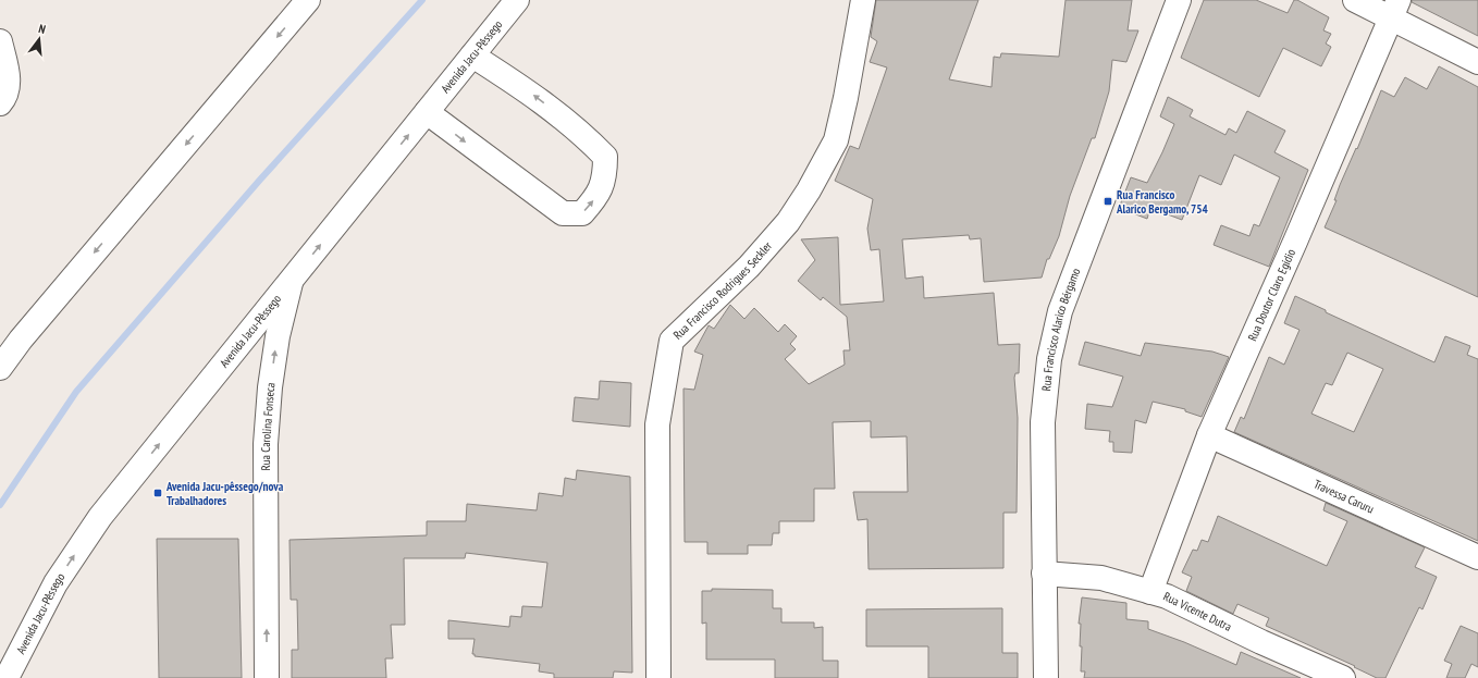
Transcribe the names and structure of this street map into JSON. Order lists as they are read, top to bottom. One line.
{"streets":{"main road":["Avenida Jacu-Pêssego","Rua Francisco Rodrigues Seckler","Rua Doutor Claro Egídio","Rua Francisco Alarico Bérgamo","Rua Carolina Fonseca","Travessa Caruru","Rua Vicente Dutra"]},"crossings":[["Avenida Jacu-Pêssego","Rua Carolina Fonseca"],["Rua Doutor Claro Egídio","Travessa Caruru"],["Rua Doutor Claro Egídio","Rua Vicente Dutra"],["Rua Francisco Alarico Bérgamo","Rua Vicente Dutra"]],"one_way":["Rua Carolina Fonseca"],"places":{"transit":["Rua Francisco Alarico Bergamo, 754","Avenida Jacu-pêssego/nova Trabalhadores"]},"north":"top"}
